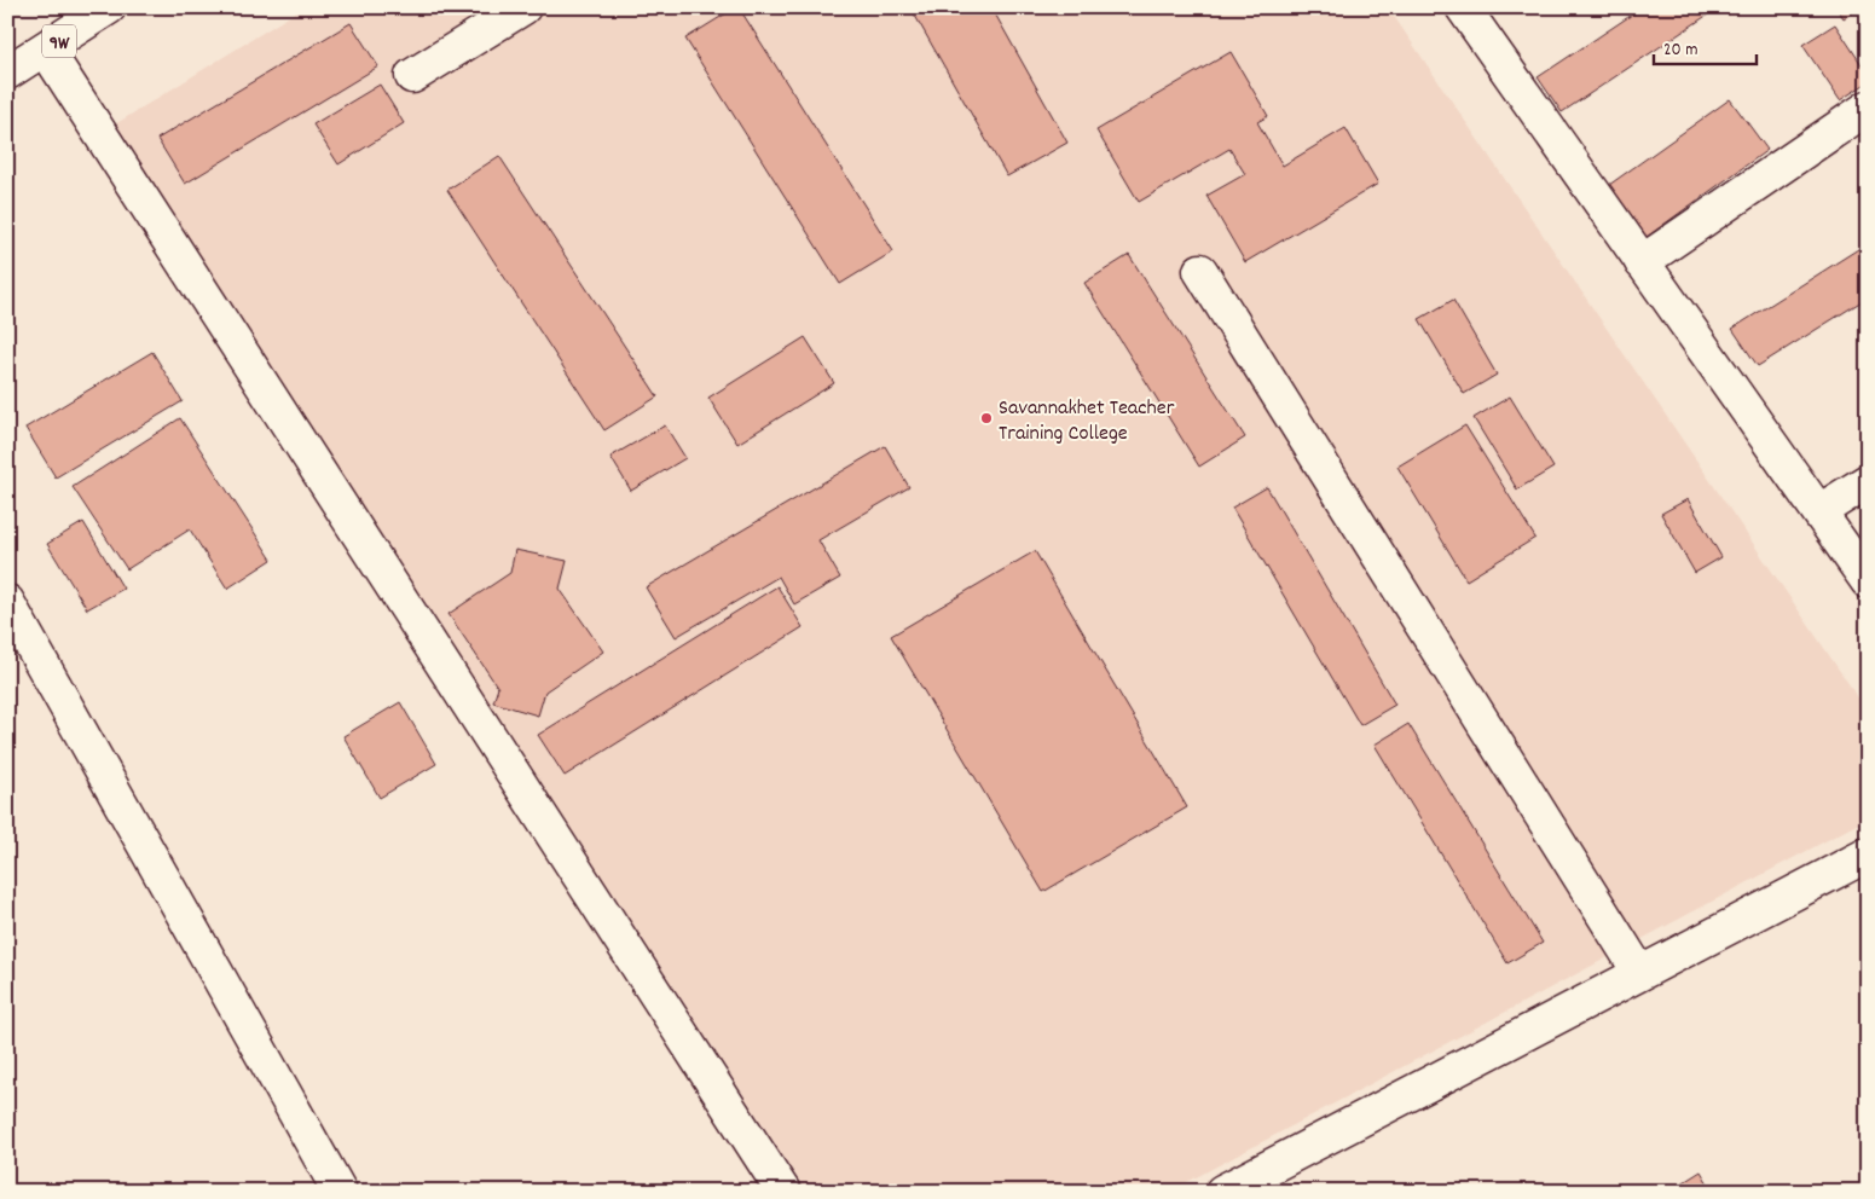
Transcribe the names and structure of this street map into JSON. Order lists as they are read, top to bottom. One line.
{"streets":{"main road":["9W"]},"places":["Savannakhet Teacher Training College"],"scale_bar":"20 m"}
